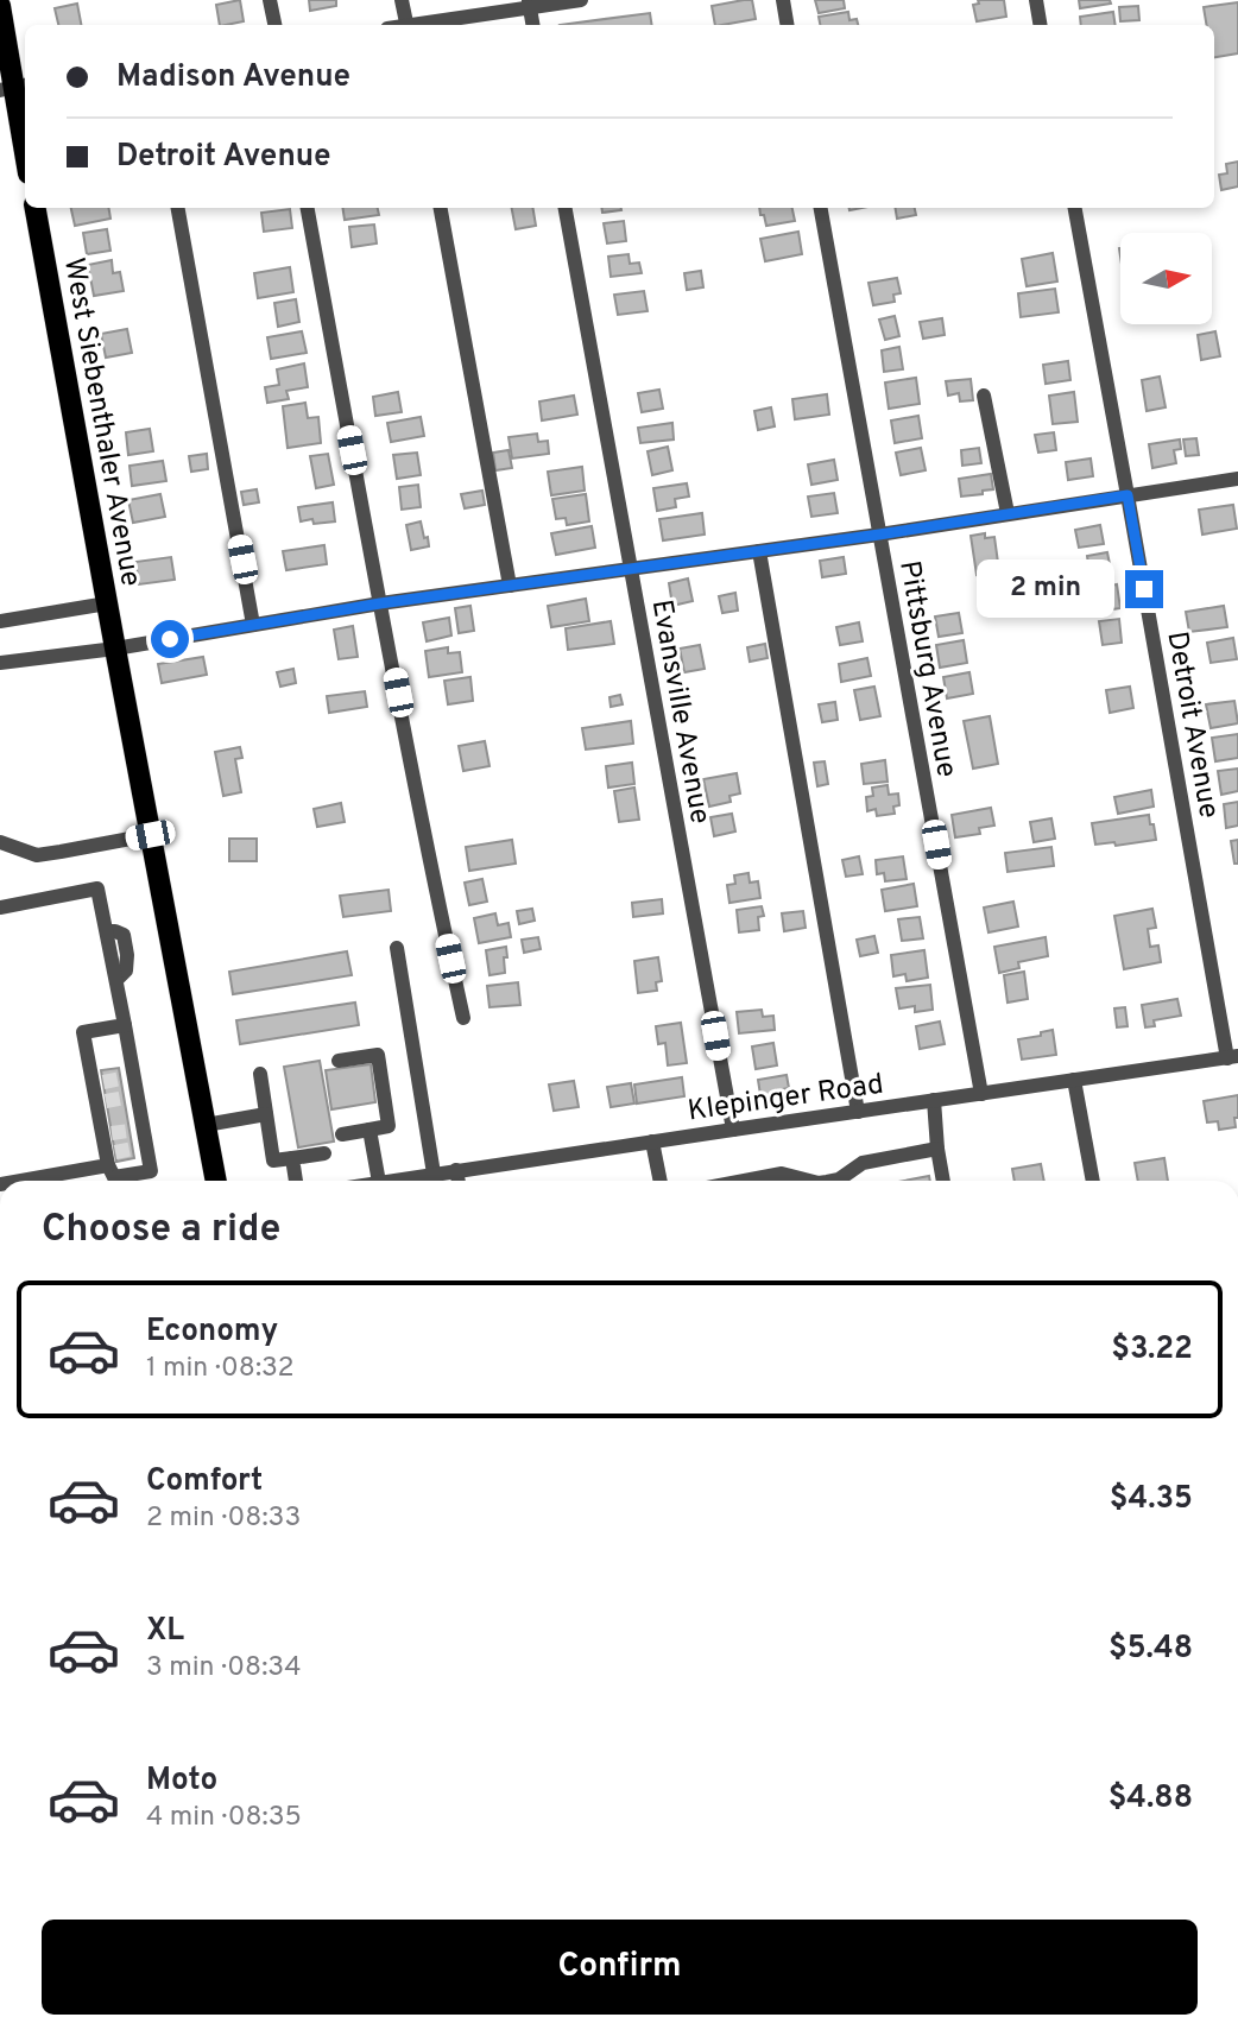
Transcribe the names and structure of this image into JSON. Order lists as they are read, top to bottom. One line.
{"streets":{"main road":["West Siebenthaler Avenue"],"street":["Pittsburg Avenue","Evansville Avenue","Detroit Avenue","Klepinger Road"]},"crossings":[["Pittsburg Avenue","Klepinger Road"],["Evansville Avenue","Klepinger Road"],["Detroit Avenue","Klepinger Road"]],"north":"right","page":{"banner":["Madison Avenue","Detroit Avenue"],"bubble":"2 min","heading":"Choose a ride","list":[{"name":"Economy","note":"1 min · 08:32","value":"$3.22"},{"name":"Comfort","note":"2 min · 08:33","value":"$4.35"},{"name":"XL","note":"3 min · 08:34","value":"$5.48"},{"name":"Moto","note":"4 min · 08:35","value":"$4.88"}],"buttons":"Confirm"}}
